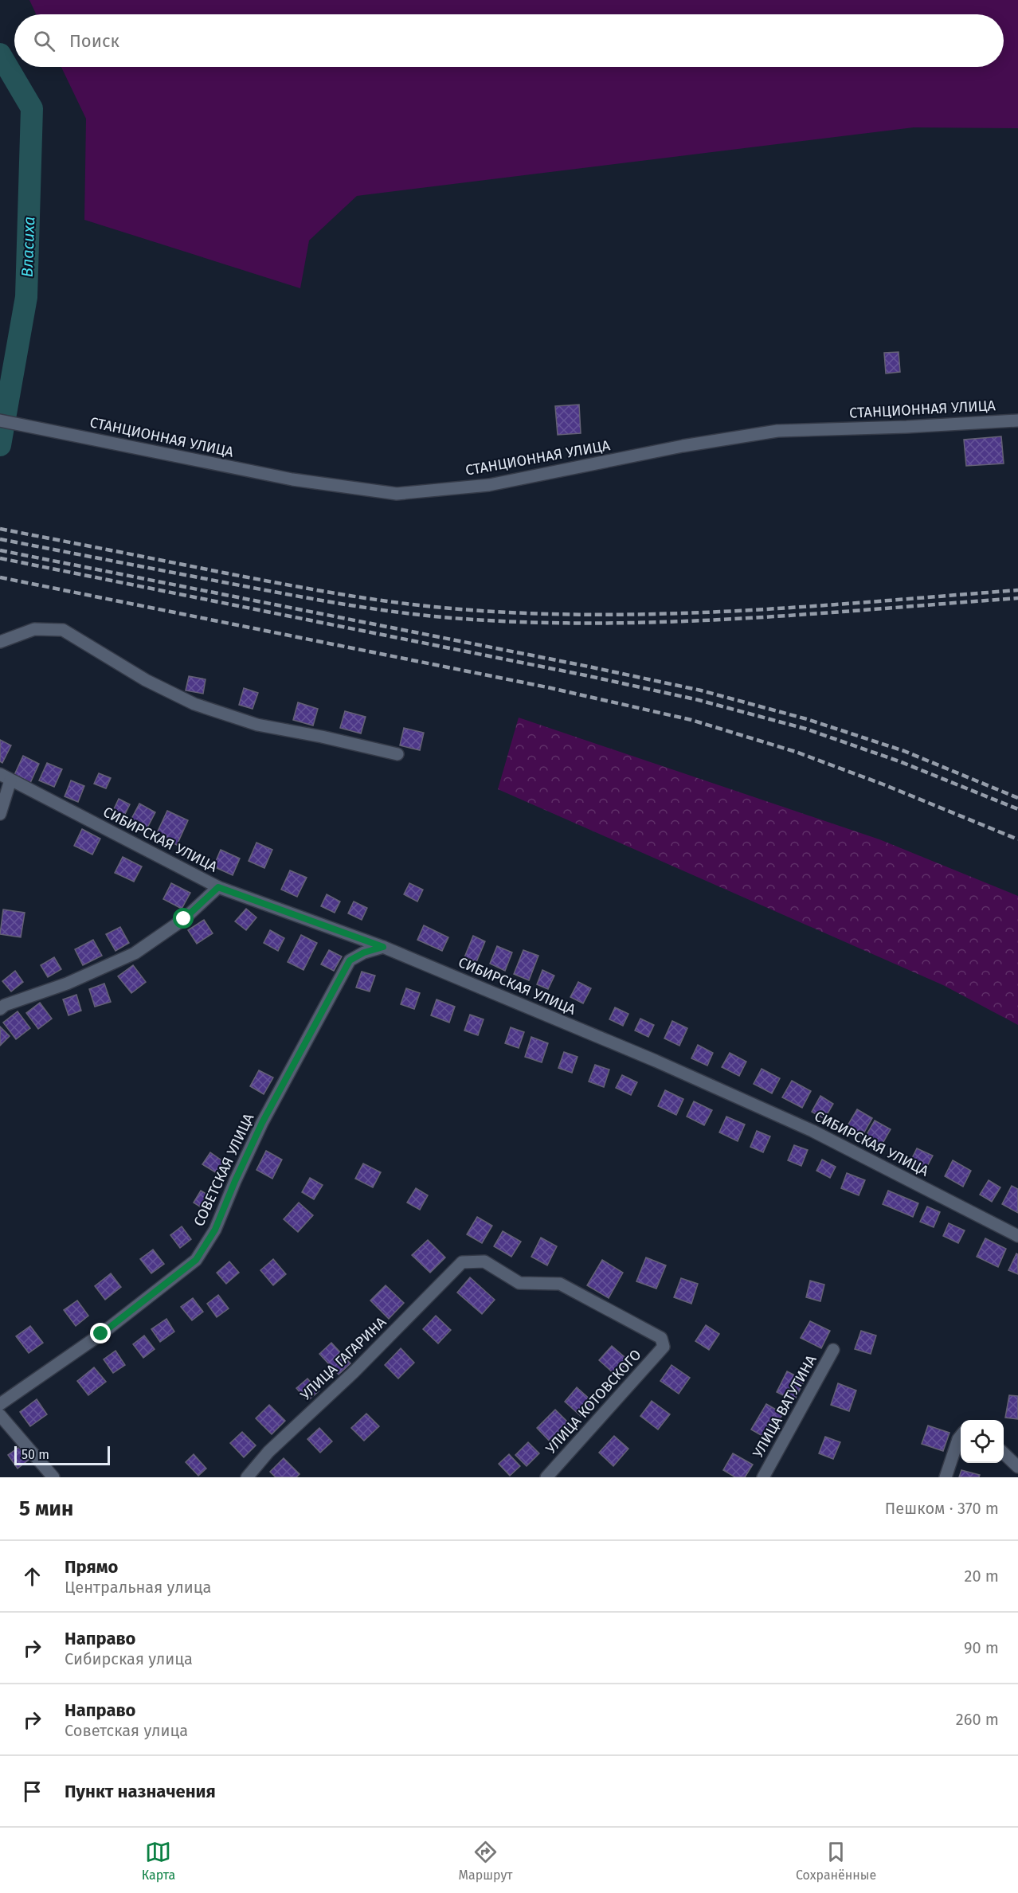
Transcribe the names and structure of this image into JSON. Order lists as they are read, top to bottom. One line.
{"streets":{"street":["СТАНЦИОННАЯ УЛИЦА","СИБИРСКАЯ УЛИЦА","СОВЕТСКАЯ УЛИЦА","УЛИЦА ГАГАРИНА","УЛИЦА КОТОВСКОГО","УЛИЦА ВАТУТИНА"]},"crossings":[["СИБИРСКАЯ УЛИЦА","СОВЕТСКАЯ УЛИЦА"],["УЛИЦА ГАГАРИНА","УЛИЦА КОТОВСКОГО"]],"water":["Власиха"],"scale_bar":"50 m","page":{"search":"Поиск","scale":"50 m","heading":["5 мин","Пешком · 370 m"],"list":[["Прямо","Центральная улица","20 m"],["Направо","Сибирская улица","90 m"],["Направо","Советская улица","260 m"],"Пункт назначения"],"nav":["Карта","Маршрут","Сохранённые"]}}
